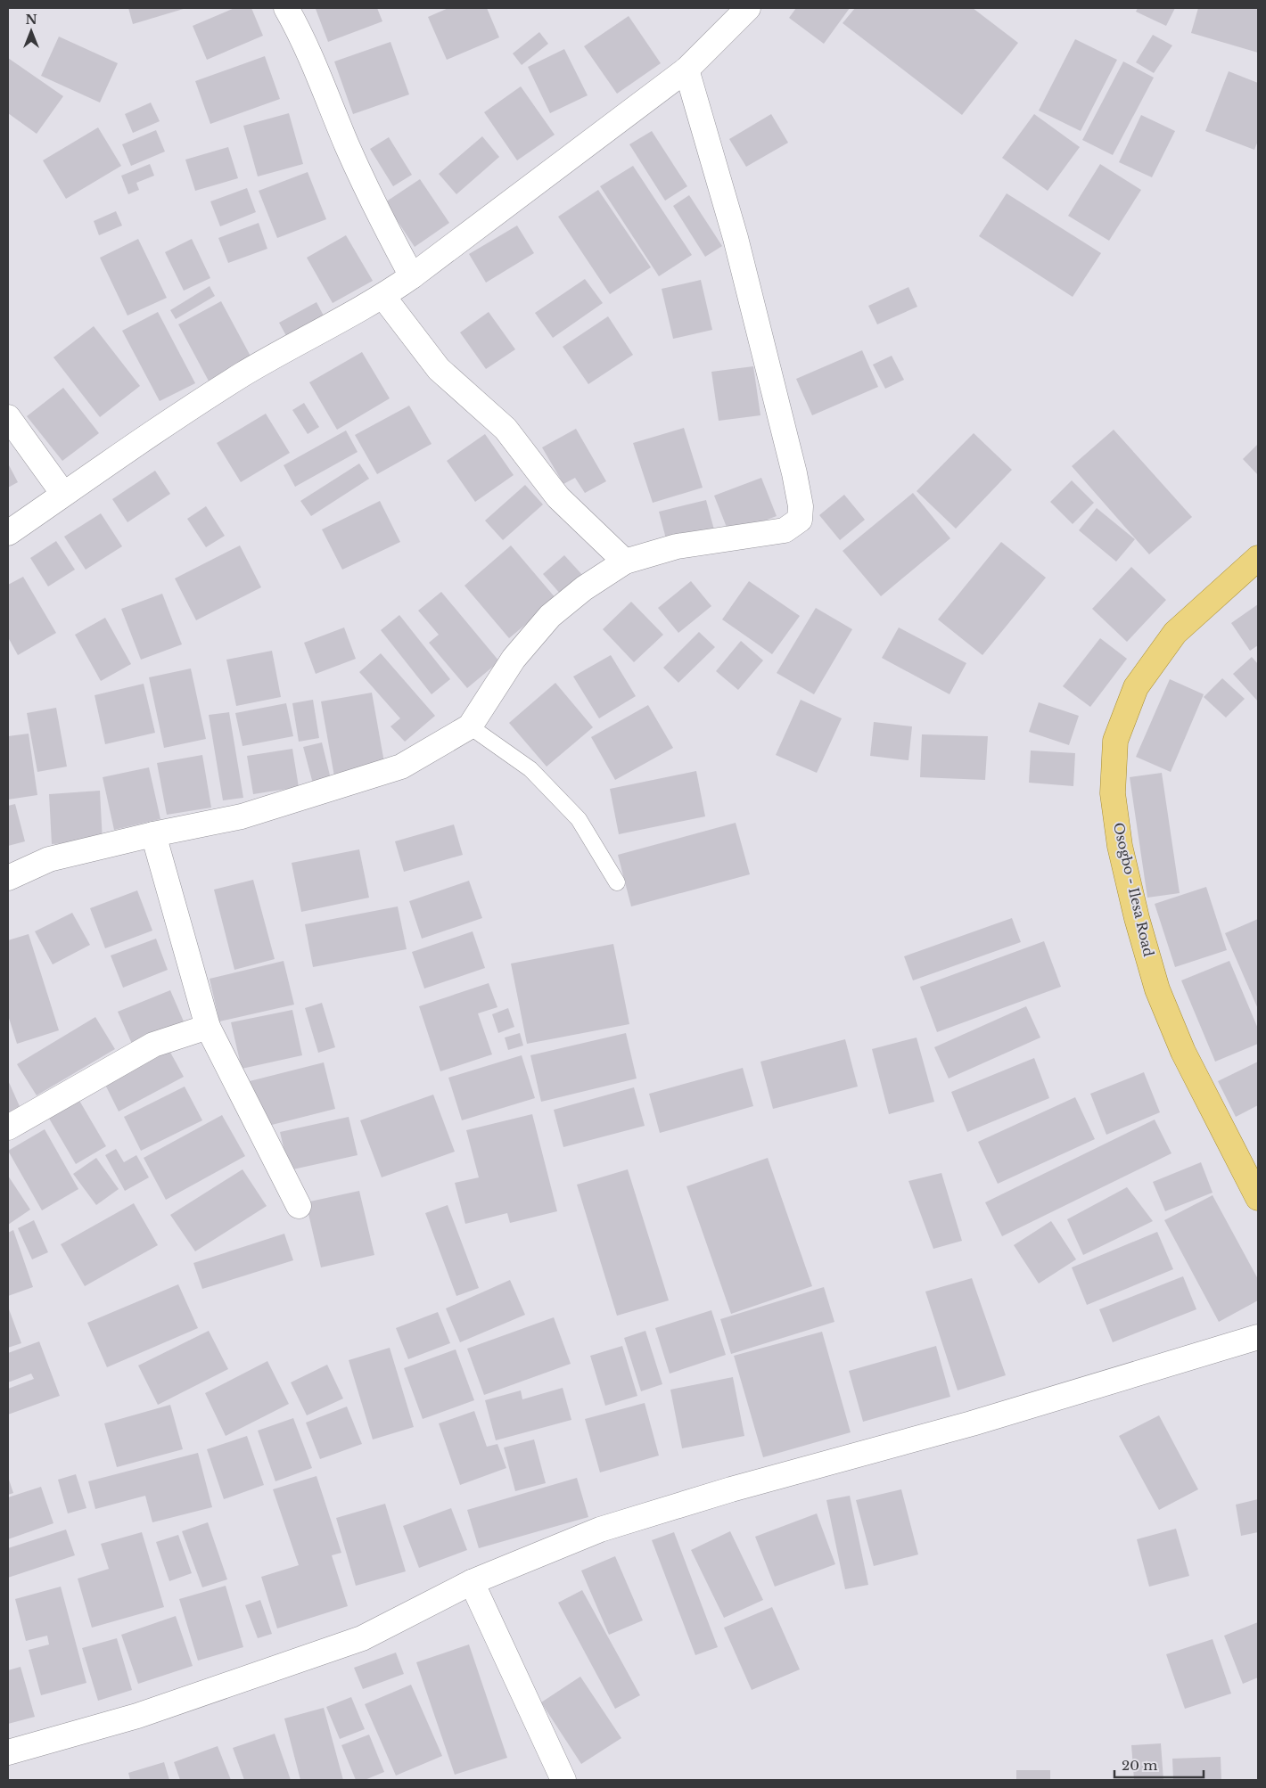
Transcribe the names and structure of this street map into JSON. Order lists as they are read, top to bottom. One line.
{"streets":{"main road":["Osogbo - Ilesa Road"]},"scale_bar":"20 m","north":"top"}
